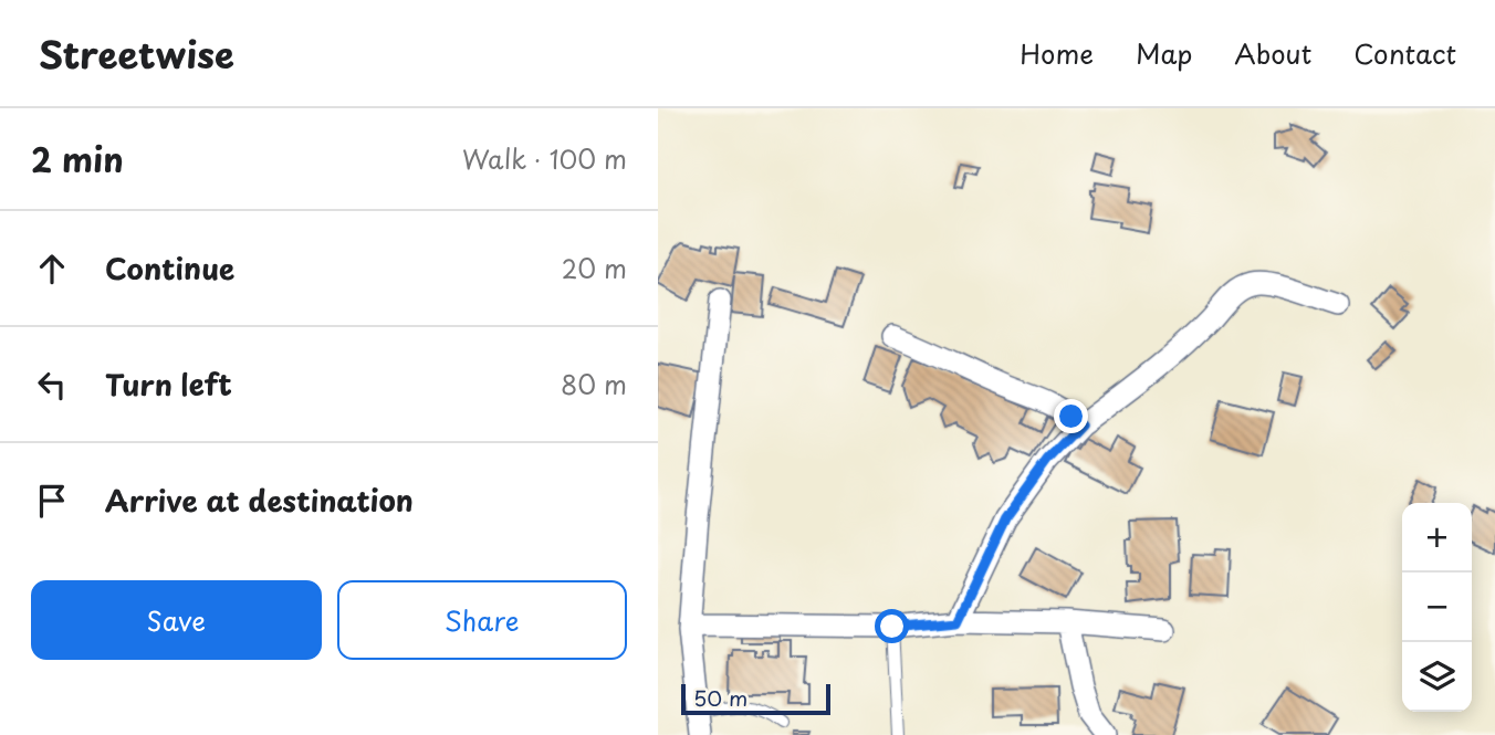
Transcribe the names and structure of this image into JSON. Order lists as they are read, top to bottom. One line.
{"scale_bar":"50 m","page":{"header":"Streetwise","nav":["Home","Map","About","Contact"],"heading":["2 min","Walk · 100 m"],"list":[["Continue","20 m"],["Turn left","80 m"],"Arrive at destination"],"map_buttons":["+","−"],"buttons":["Save","Share"],"scale":"50 m"}}
